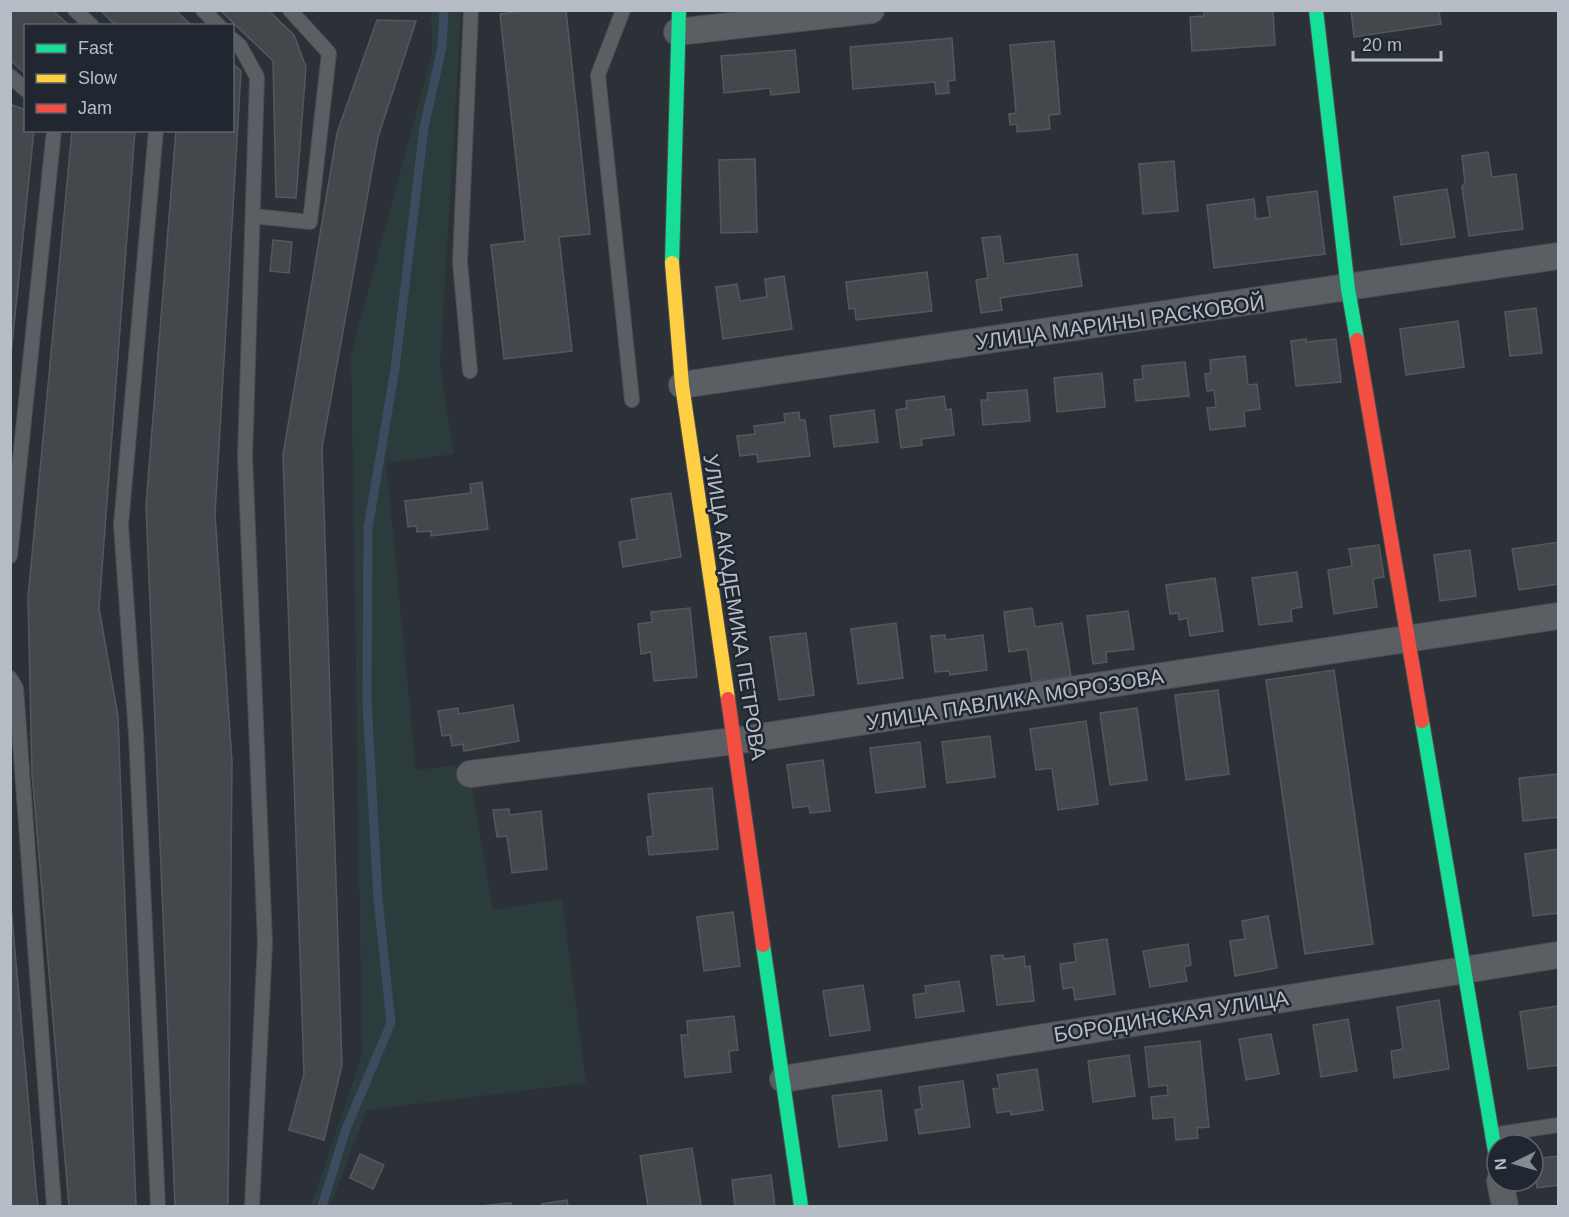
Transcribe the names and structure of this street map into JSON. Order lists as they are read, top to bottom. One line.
{"streets":{"street":["УЛИЦА МАРИНЫ РАСКОВОЙ","УЛИЦА АКАДЕМИКА ПЕТРОВА","УЛИЦА ПАВЛИКА МОРОЗОВА","БОРОДИНСКАЯ УЛИЦА"]},"crossings":[["УЛИЦА МАРИНЫ РАСКОВОЙ","УЛИЦА АКАДЕМИКА ПЕТРОВА"],["УЛИЦА АКАДЕМИКА ПЕТРОВА","УЛИЦА ПАВЛИКА МОРОЗОВА"],["УЛИЦА АКАДЕМИКА ПЕТРОВА","БОРОДИНСКАЯ УЛИЦА"]],"legend":["Fast","Slow","Jam"],"scale_bar":"20 m","north":"left"}
